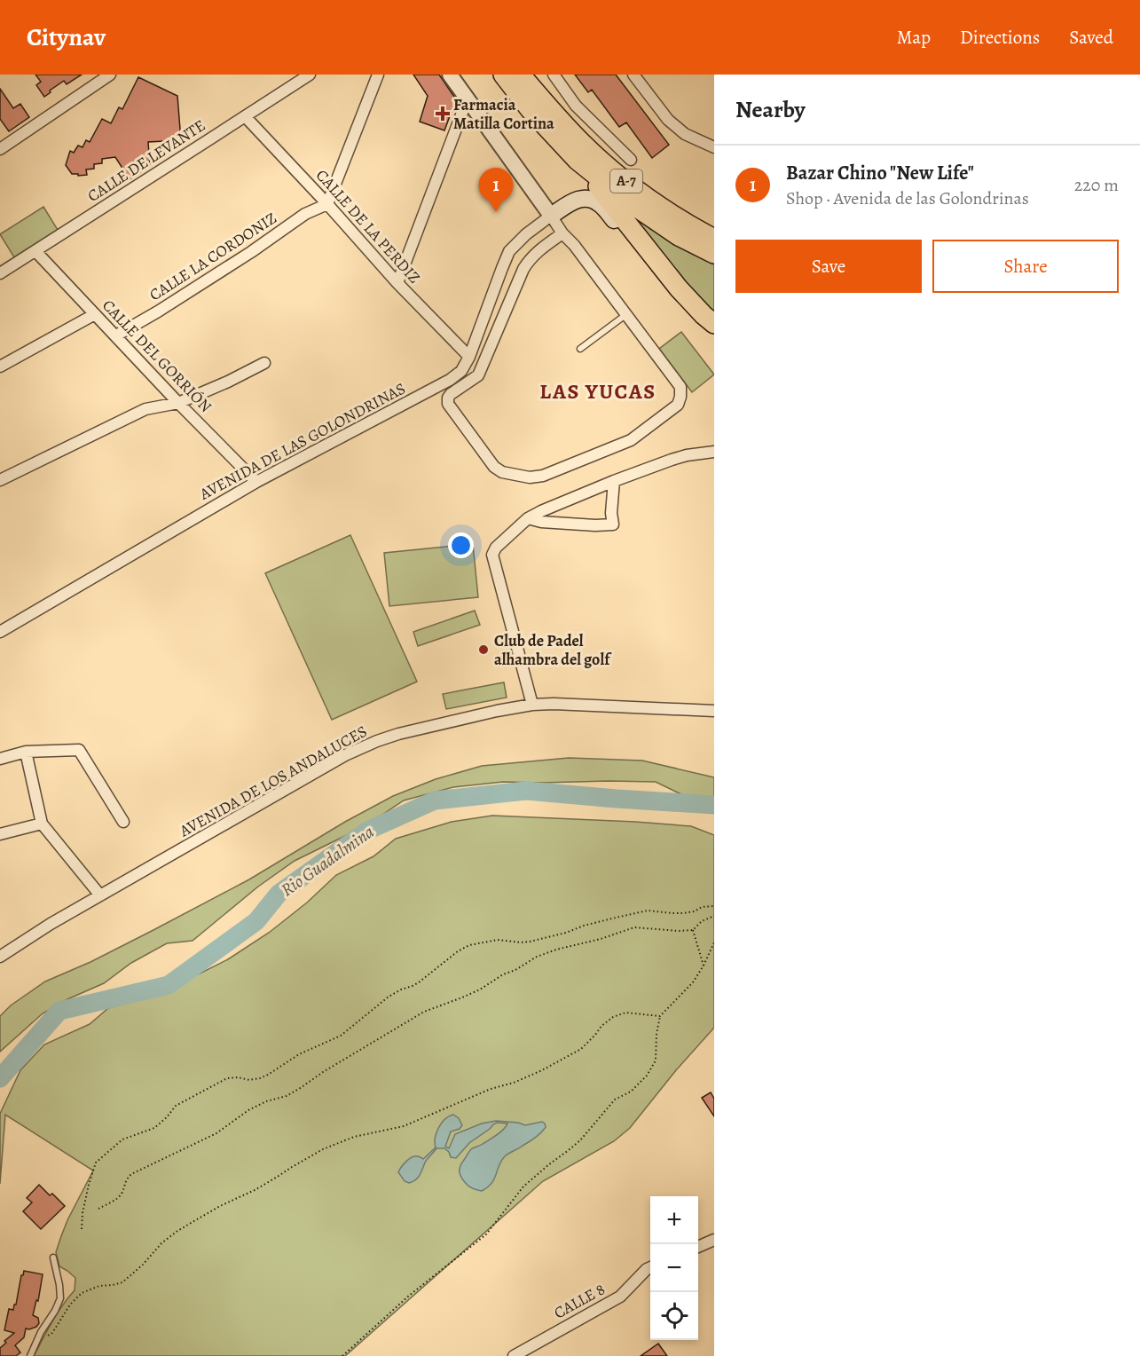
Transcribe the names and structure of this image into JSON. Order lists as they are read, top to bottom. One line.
{"streets":{"highway":["A-7"],"street":["CALLE DE LEVANTE","CALLE DE LA PERDIZ","CALLE LA CORDONIZ","CALLE DEL GORRIÓN","AVENIDA DE LAS GOLONDRINAS","AVENIDA DE LOS ANDALUCES","CALLE 8"]},"crossings":[["CALLE DE LEVANTE","CALLE DE LA PERDIZ"],["CALLE DE LEVANTE","CALLE DEL GORRIÓN"],["CALLE DE LA PERDIZ","CALLE LA CORDONIZ"],["CALLE DE LA PERDIZ","AVENIDA DE LAS GOLONDRINAS"],["CALLE LA CORDONIZ","CALLE DEL GORRIÓN"],["CALLE DEL GORRIÓN","AVENIDA DE LAS GOLONDRINAS"]],"districts":["LAS YUCAS"],"water":["Rio Guadalmina"],"places":{"health":["Farmacia Matilla Cortina"],"other":["Club de Padel alhambra del golf"]},"page":{"header":"Citynav","nav":["Map","Directions","Saved"],"heading":"Nearby","list":[{"mark":"1","name":"Bazar Chino \"New Life\"","note":"Shop · Avenida de las Golondrinas","value":"220 m"}],"pins":"1","buttons":["Save","Share"],"map_buttons":["+","−"]}}
